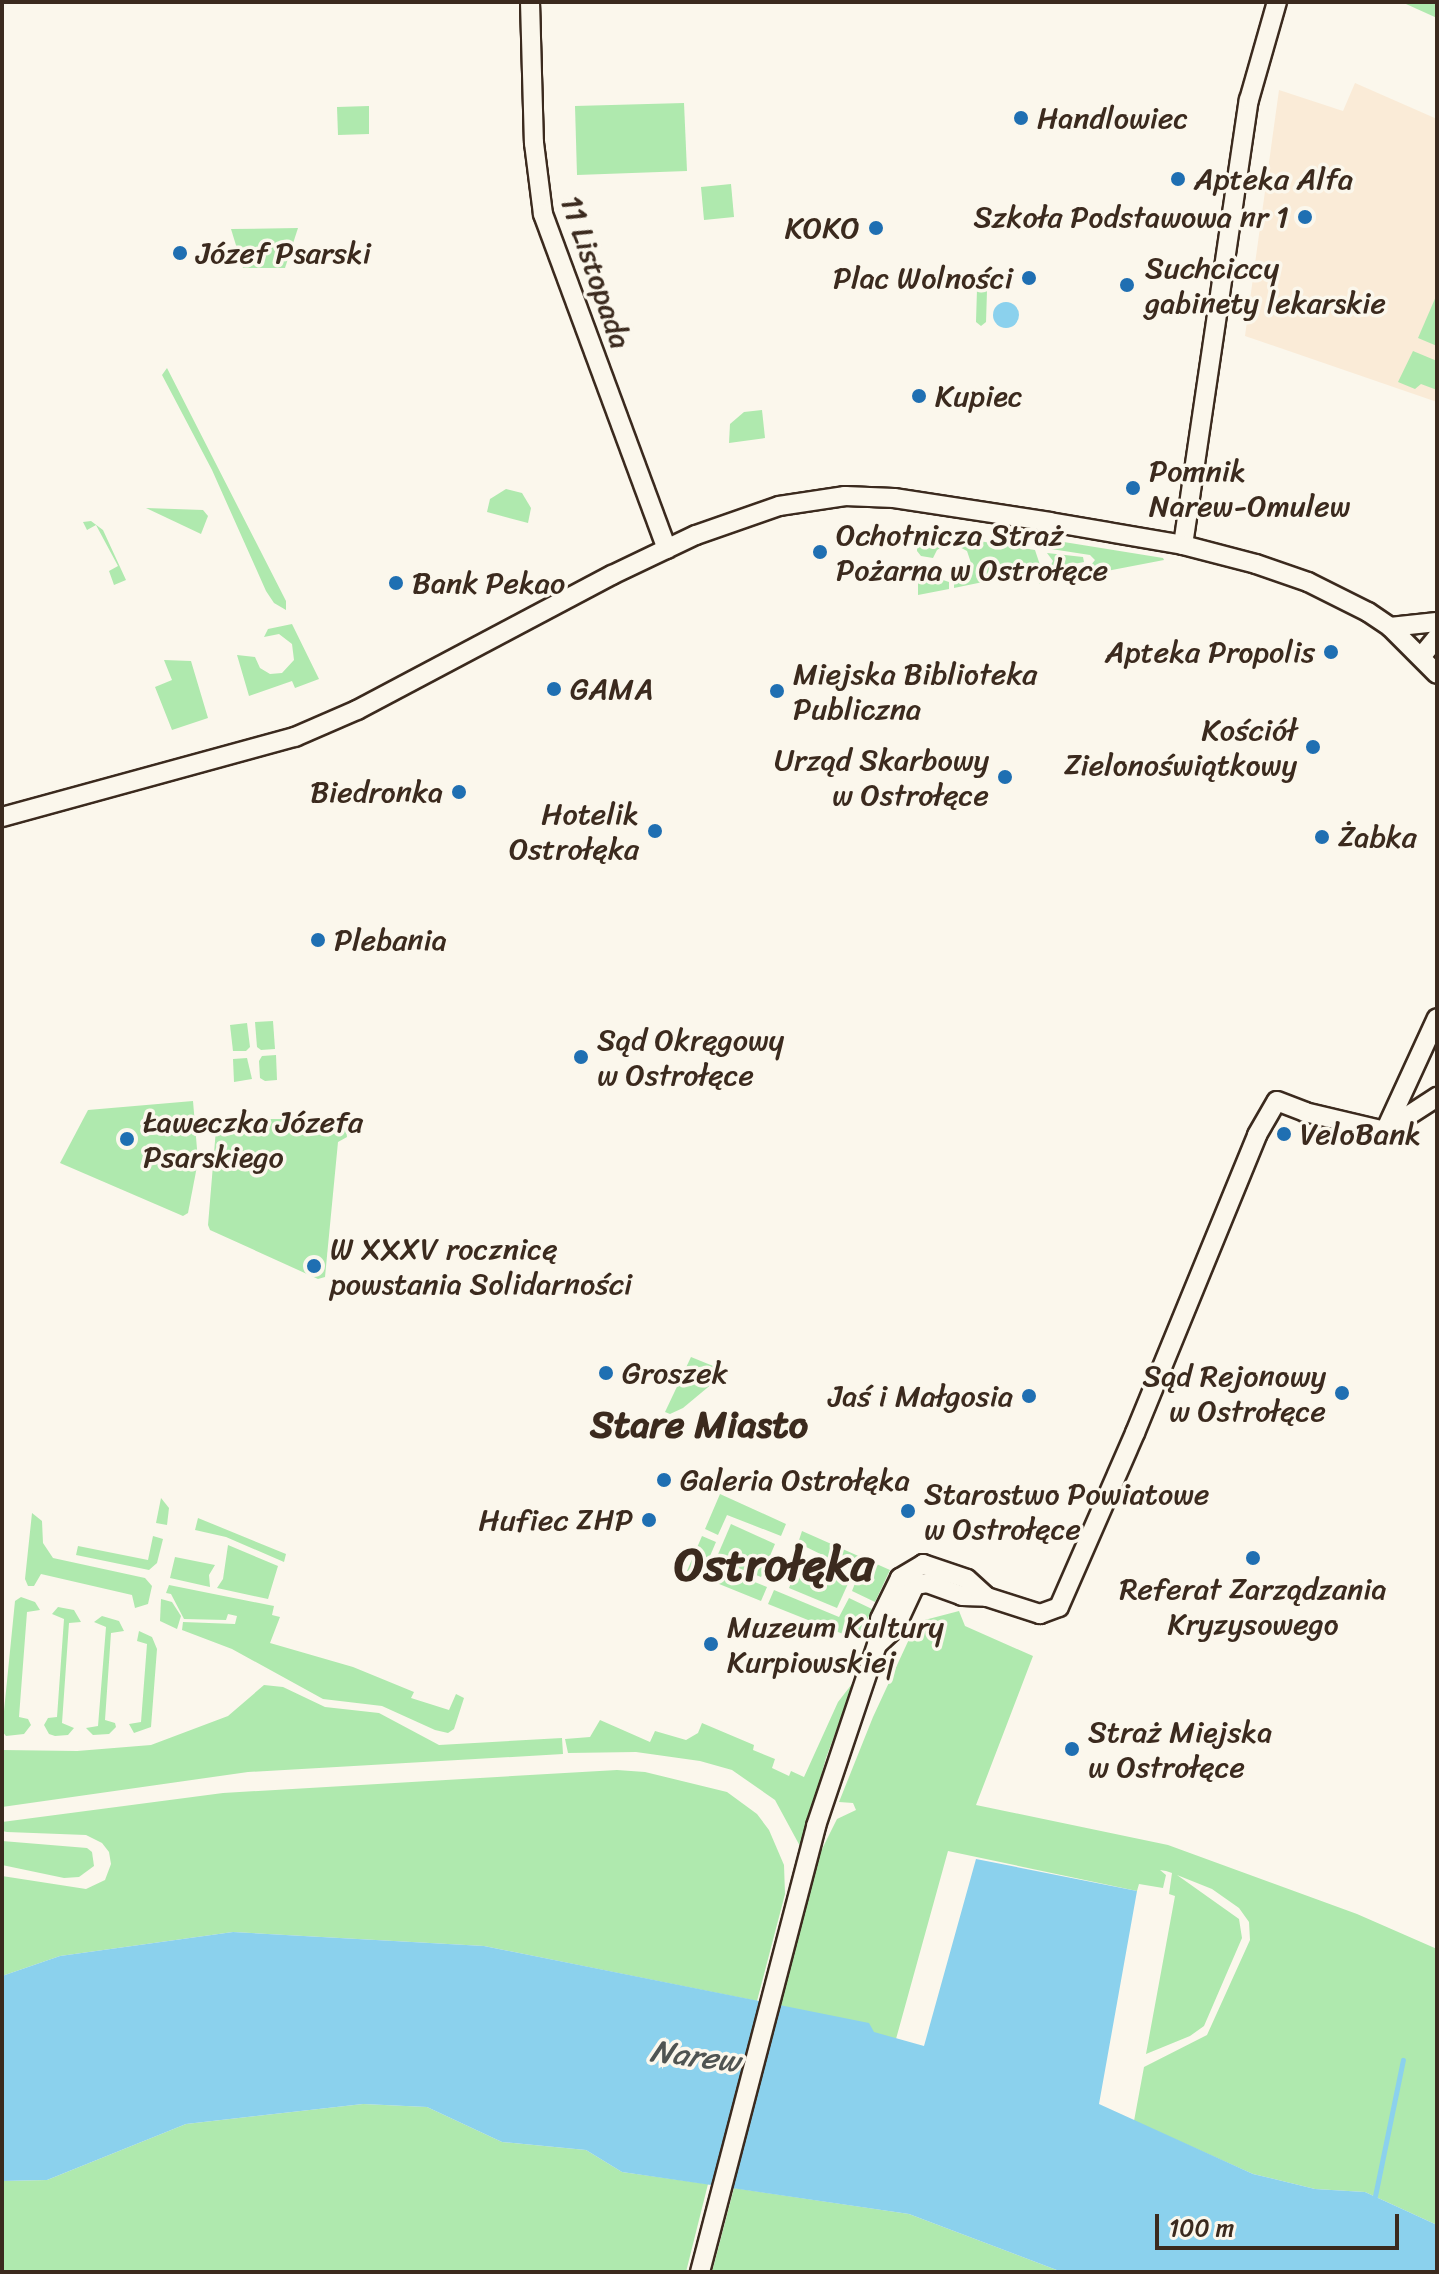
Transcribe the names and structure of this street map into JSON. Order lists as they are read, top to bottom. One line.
{"streets":{"street":["11 Listopada"]},"districts":["Stare Miasto","Ostrołęka"],"water":["Narew"],"places":["Handlowiec","Apteka Alfa","Szkoła Podstawowa nr 1","KOKO","Józef Psarski","Plac Wolności","Suchciccy gabinety lekarskie","Kupiec","Pomnik Narew-Omulew","Ochotnicza Straż Pożarna w Ostrołęce","Bank Pekao","Apteka Propolis","GAMA","Miejska Biblioteka Publiczna","Kościół Zielonoświątkowy","Urząd Skarbowy w Ostrołęce","Biedronka","Hotelik Ostrołęka","Żabka","Plebania","Sąd Okręgowy w Ostrołęce","VeloBank","Ławeczka Józefa Psarskiego","W XXXV rocznicę powstania Solidarności","Groszek","Sąd Rejonowy w Ostrołęce","Jaś i Małgosia","Galeria Ostrołęka","Starostwo Powiatowe w Ostrołęce","Hufiec ZHP","Referat Zarządzania Kryzysowego","Muzeum Kultury Kurpiowskiej","Straż Miejska w Ostrołęce"],"scale_bar":"100 m"}
